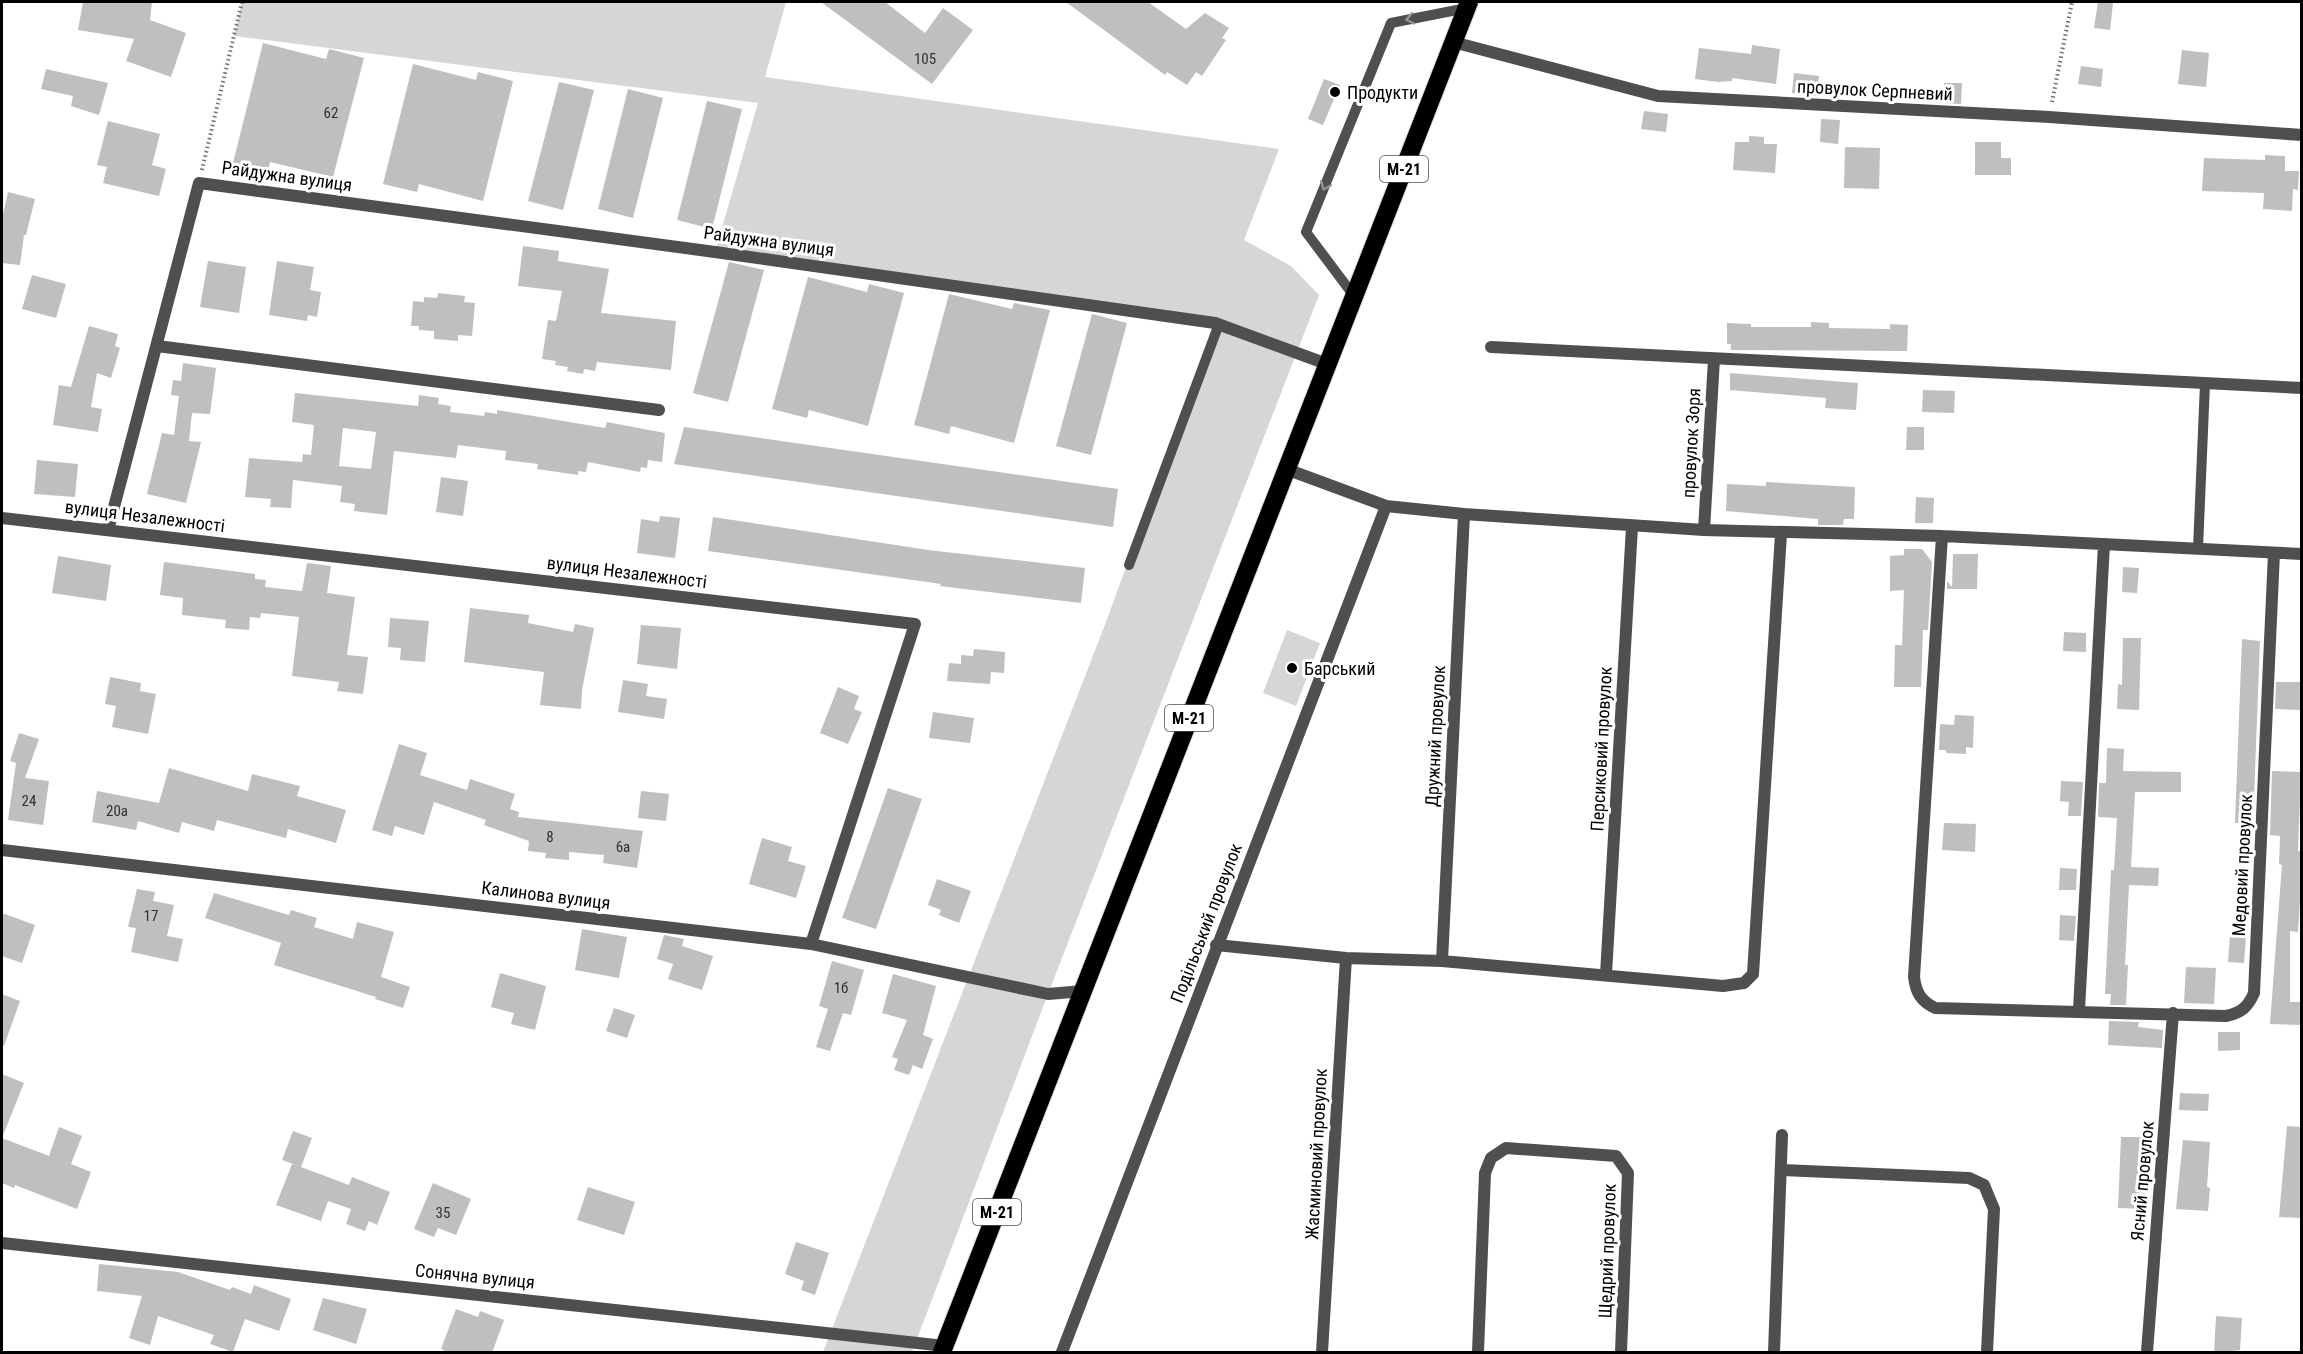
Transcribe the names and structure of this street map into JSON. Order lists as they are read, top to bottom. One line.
{"streets":{"highway":["М-21"],"street":["провулок Серпневий","Райдужна вулиця","провулок Зоря","вулиця Незалежності","Дружний провулок","Персиковий провулок","Медовий провулок","Калинова вулиця","Подільський провулок","Жасминовий провулок","Ясний провулок","Щедрий провулок","Сонячна вулиця"]},"crossings":[["провулок Серпневий","М-21"],["М-21","Райдужна вулиця"],["М-21","Калинова вулиця"],["М-21","Сонячна вулиця"],["вулиця Незалежності","Калинова вулиця"],["Медовий провулок","Ясний провулок"]],"places":["Продукти","Барський"],"house_numbers":["105","62","24","20а","8","6а","17","1б","35"]}
